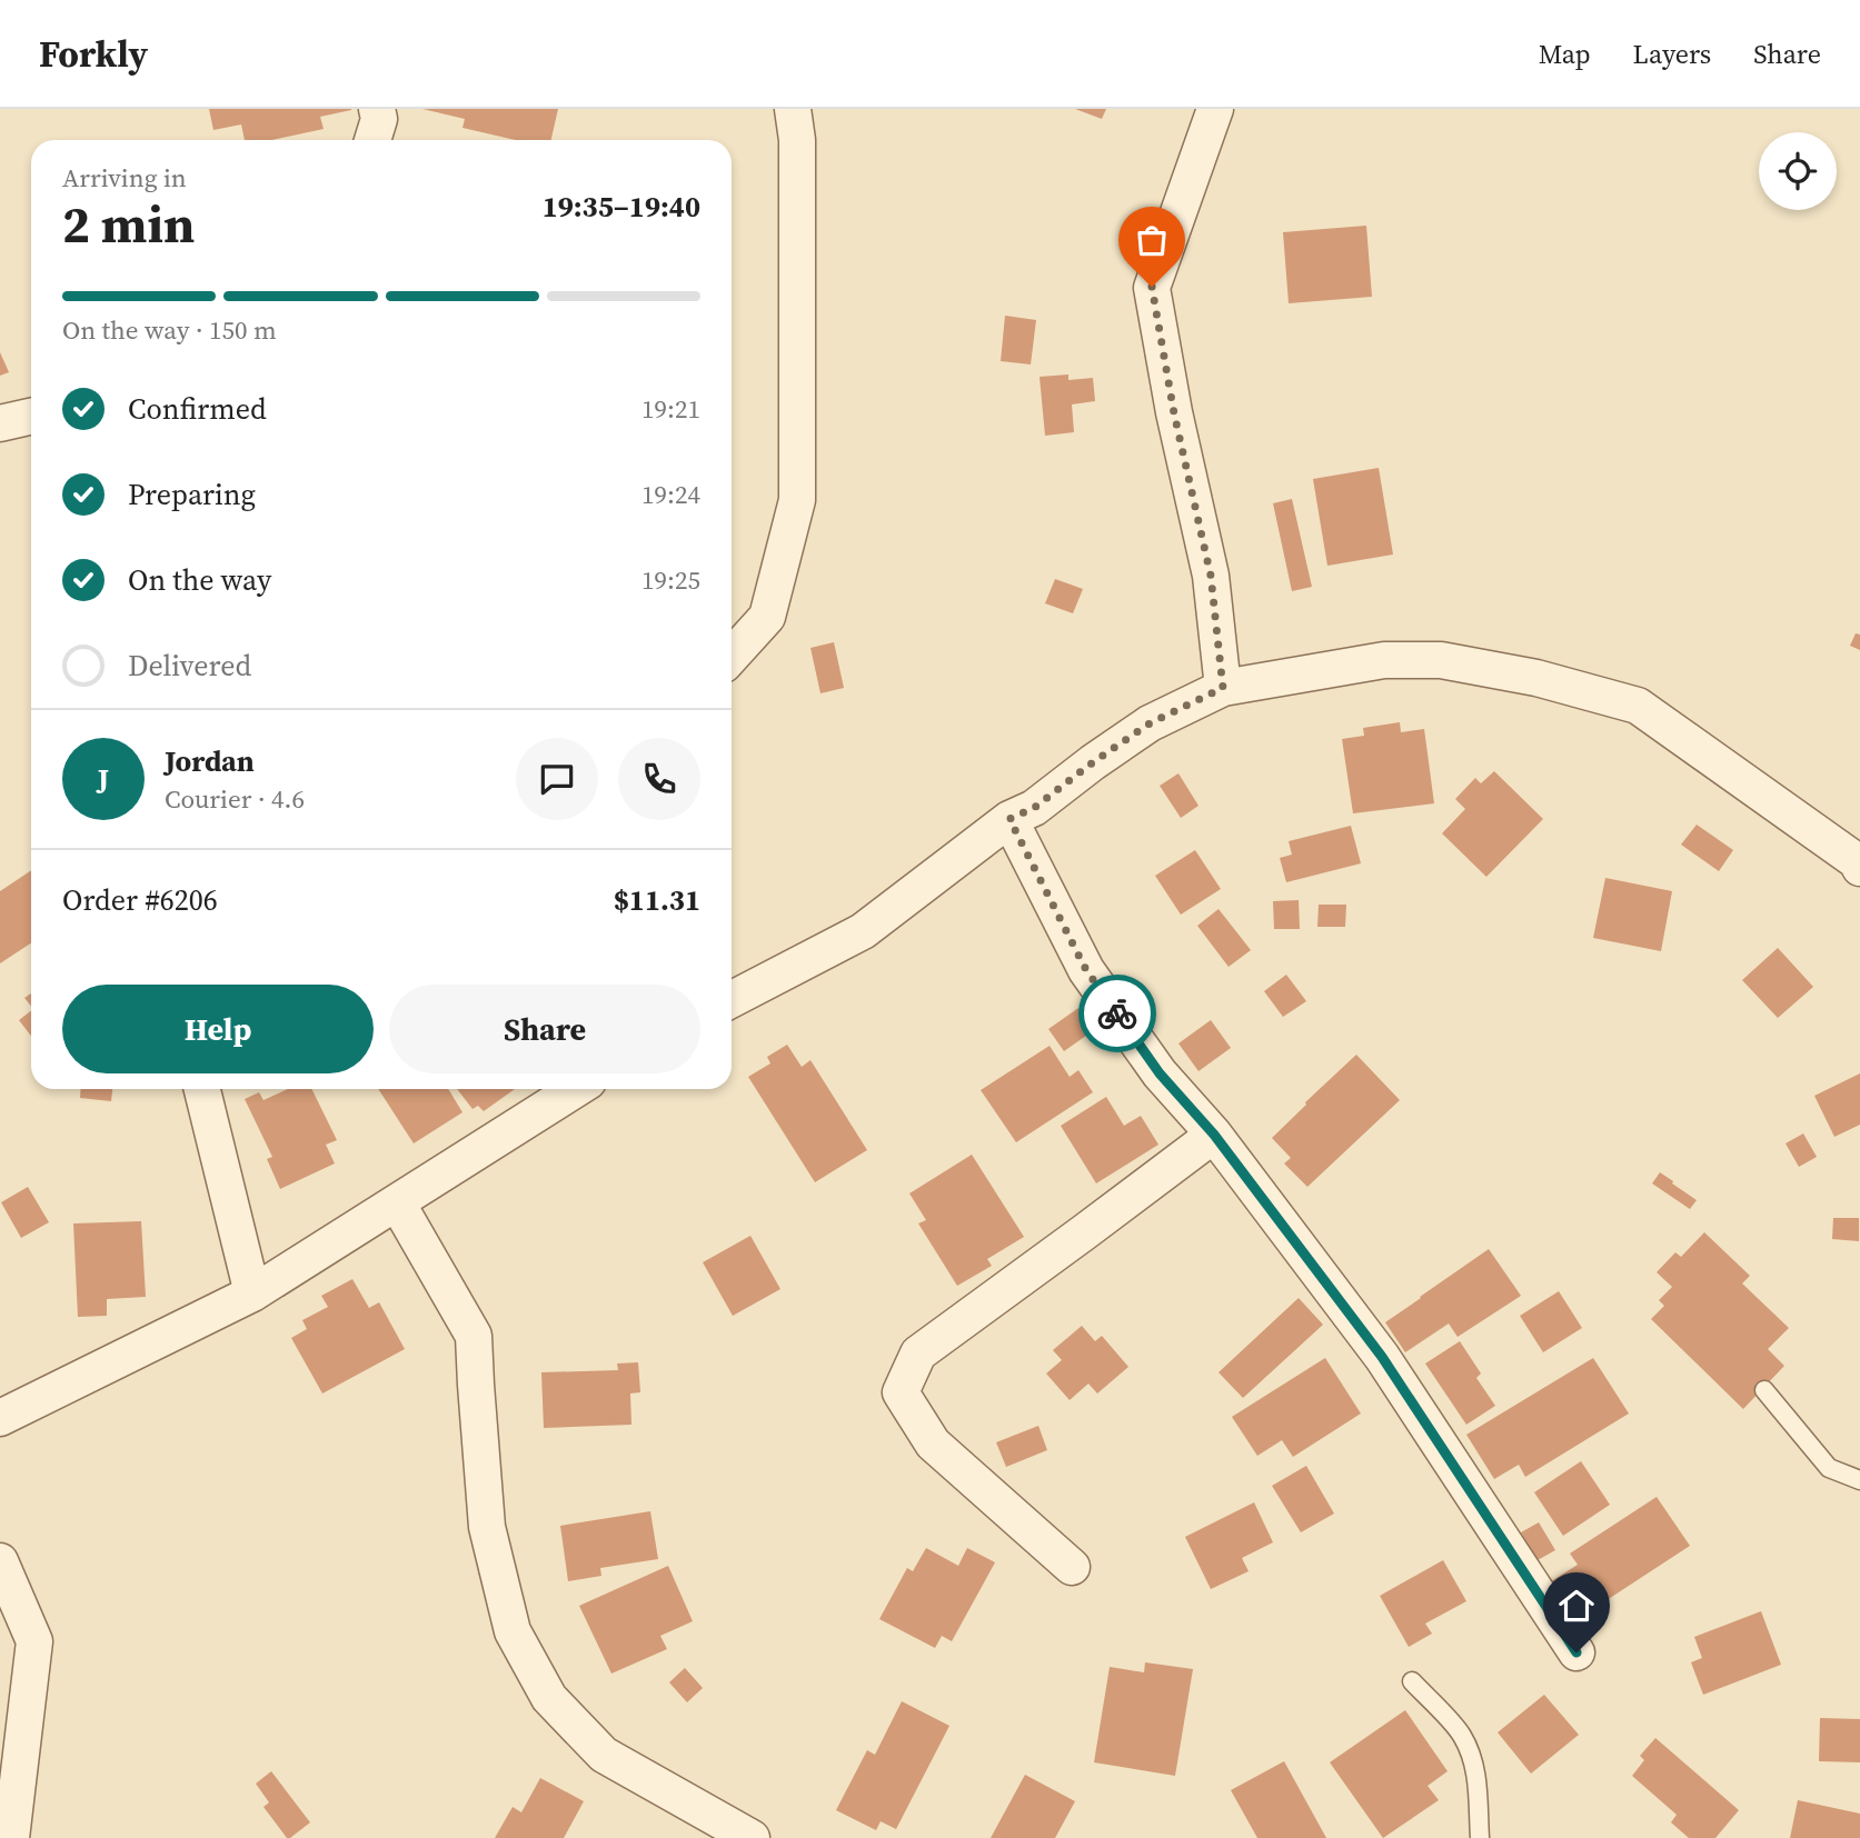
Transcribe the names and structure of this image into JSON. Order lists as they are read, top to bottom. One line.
{"page":{"header":"Forkly","nav":["Map","Layers","Share"],"heading":["2 min","Arriving in","19:35–19:40"],"panel":["Jordan","Courier · 4.6","Order #6206","$11.31"],"bar":"On the way · 150 m","list":[["Confirmed","19:21"],["Preparing","19:24"],["On the way","19:25"],"Delivered"],"round":"J","buttons":["Help","Share"]}}
